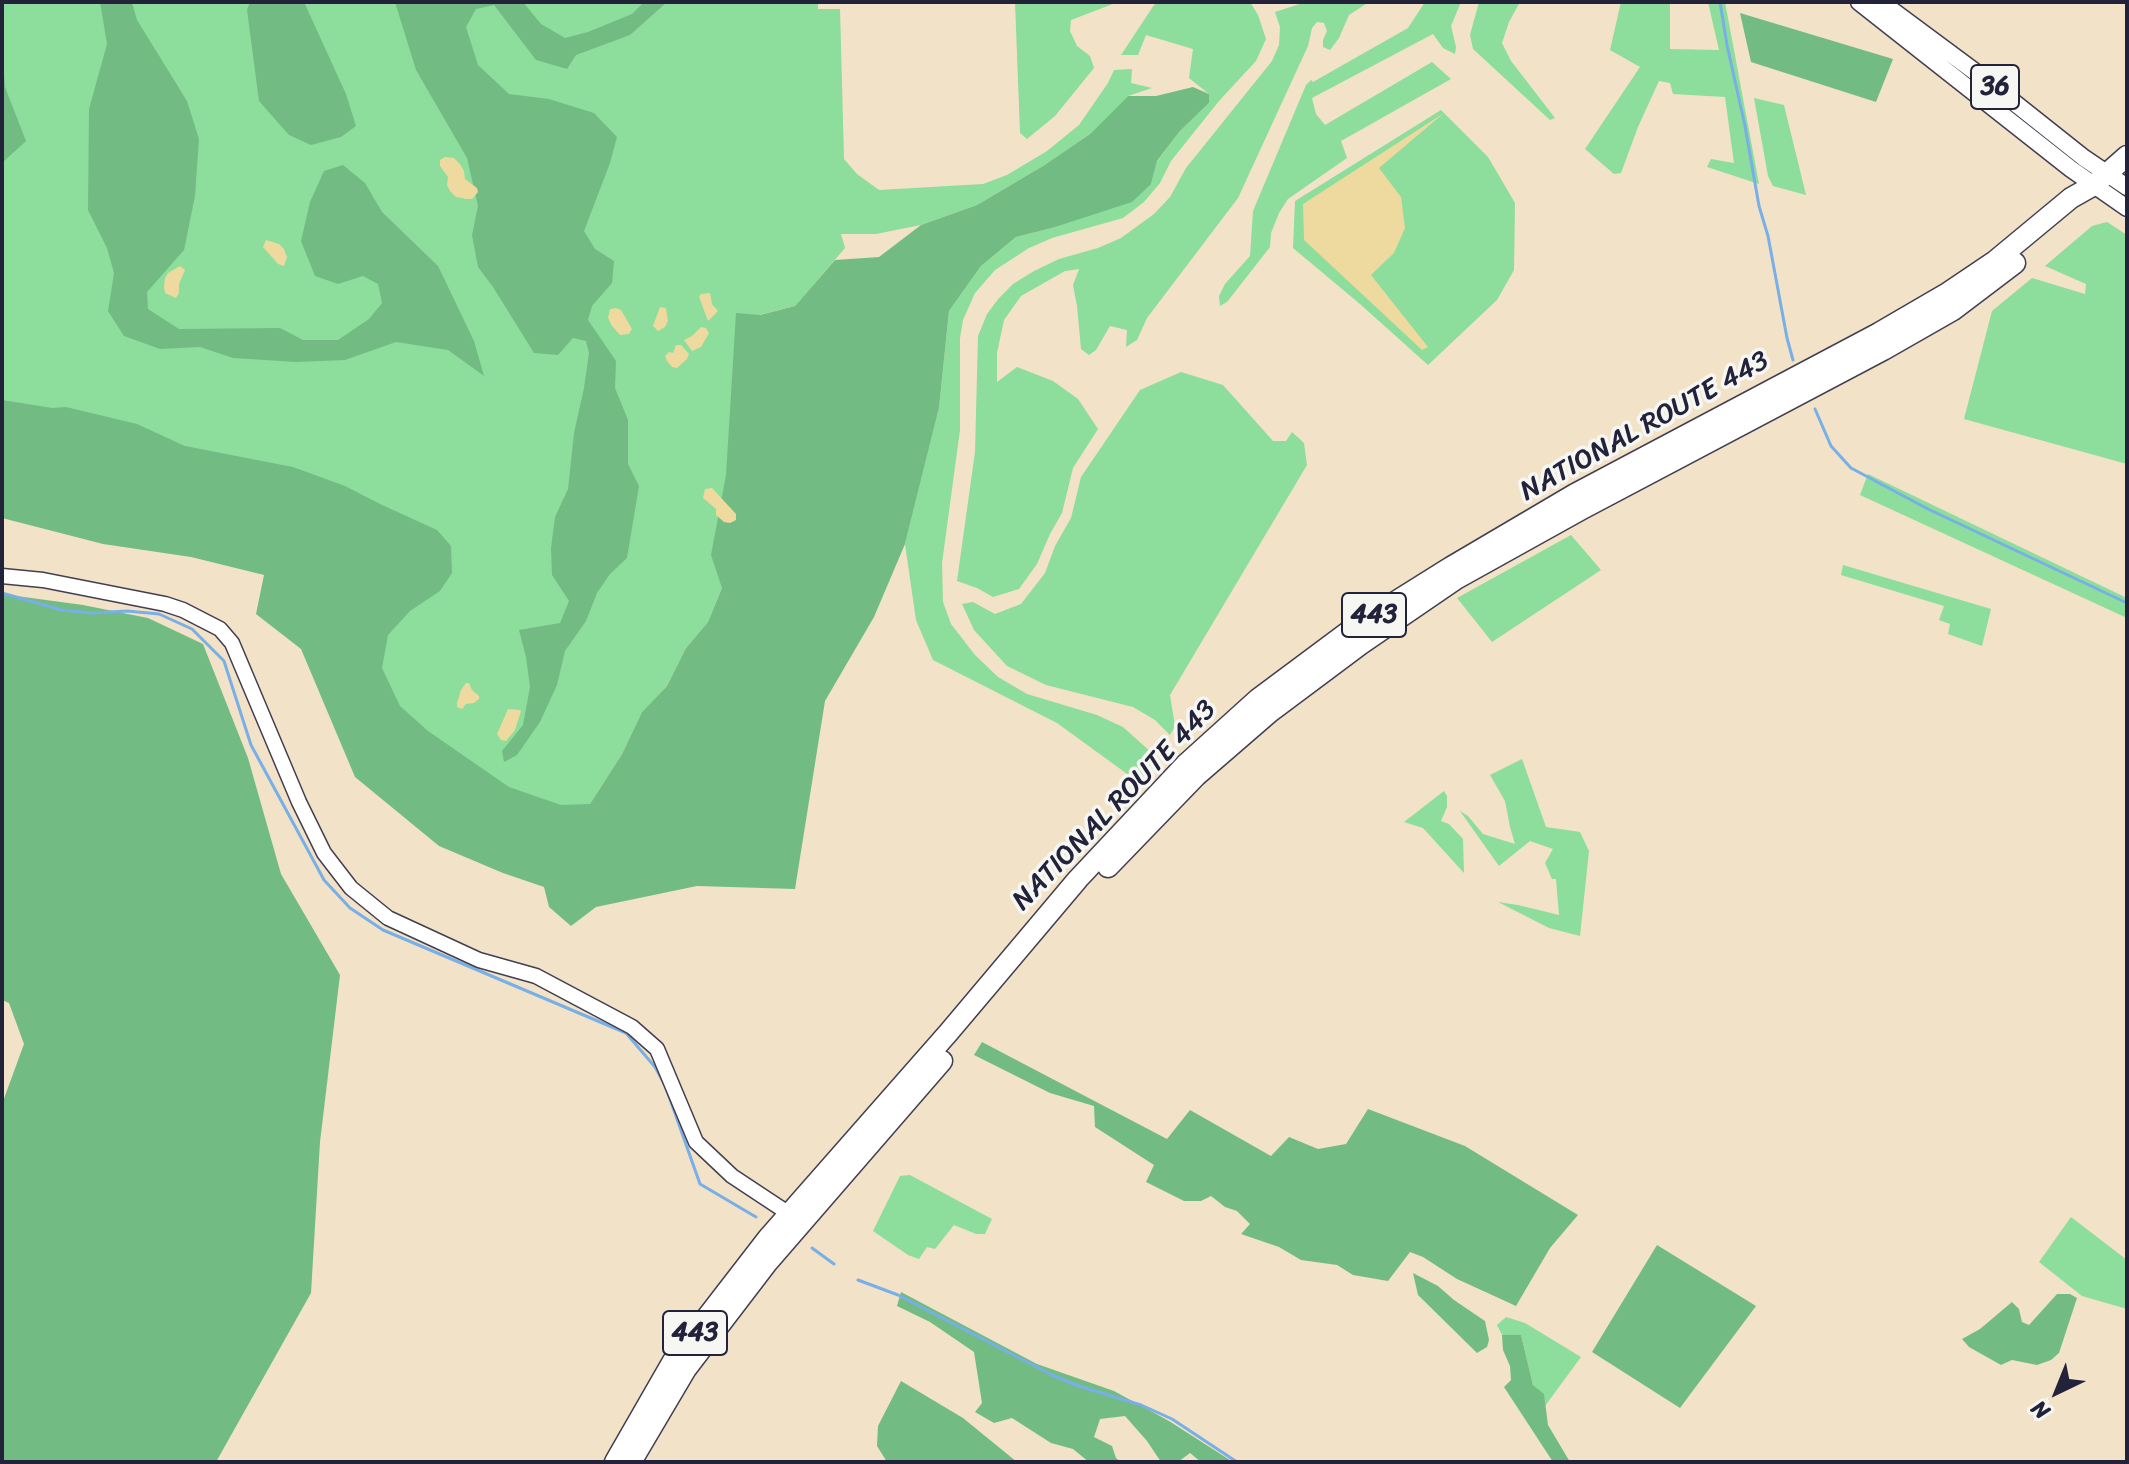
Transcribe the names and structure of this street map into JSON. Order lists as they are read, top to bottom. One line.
{"streets":{"highway":["NATIONAL ROUTE 443","443"],"main road":["36"]},"crossings":[["36","NATIONAL ROUTE 443"]],"north":"bottom left"}
